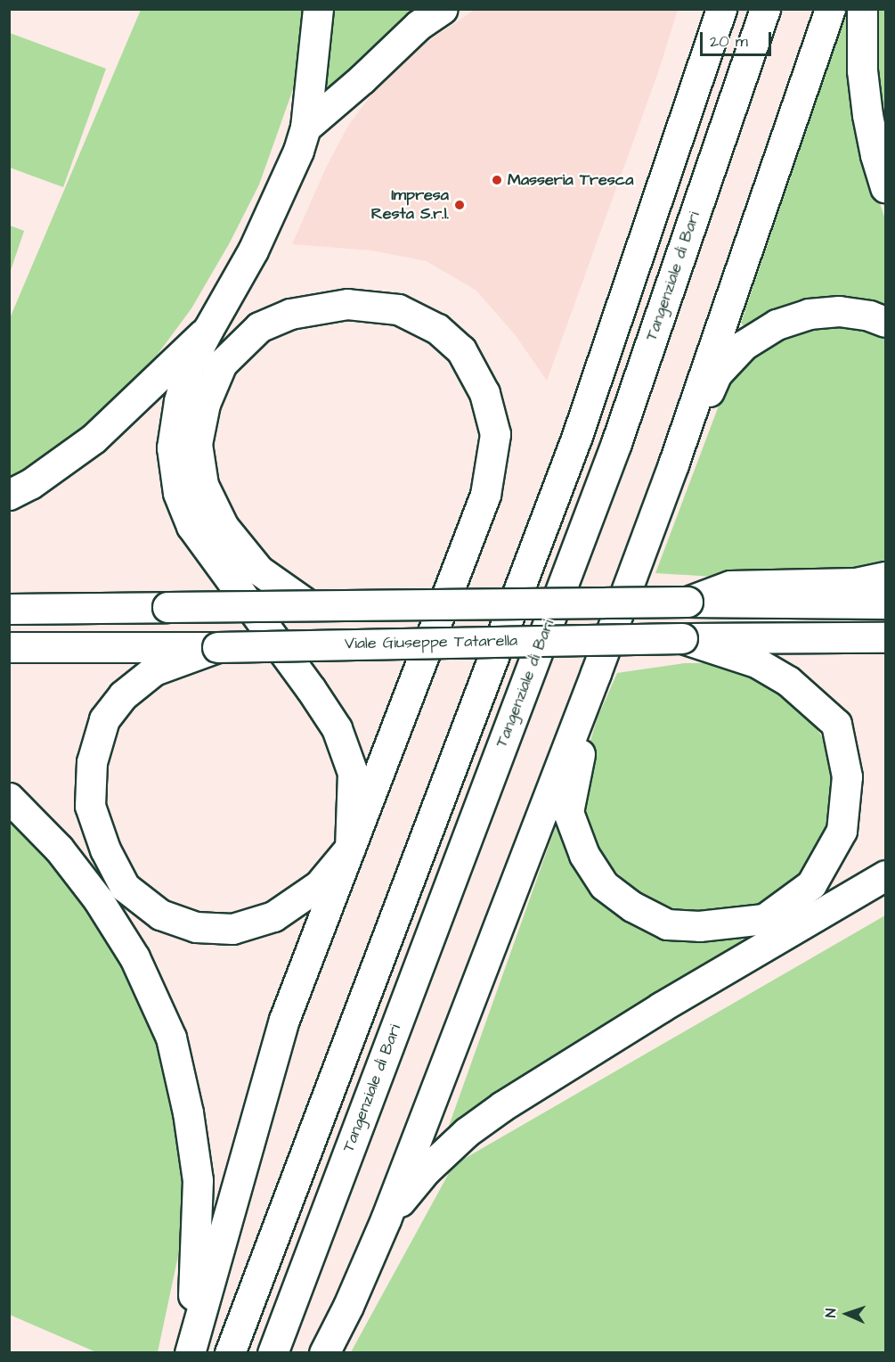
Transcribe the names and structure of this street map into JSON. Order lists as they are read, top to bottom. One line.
{"streets":{"main road":["Tangenziale di Bari","Viale Giuseppe Tatarella"]},"places":["Masseria Tresca","Impresa Resta S.r.l."],"scale_bar":"20 m","north":"left"}
